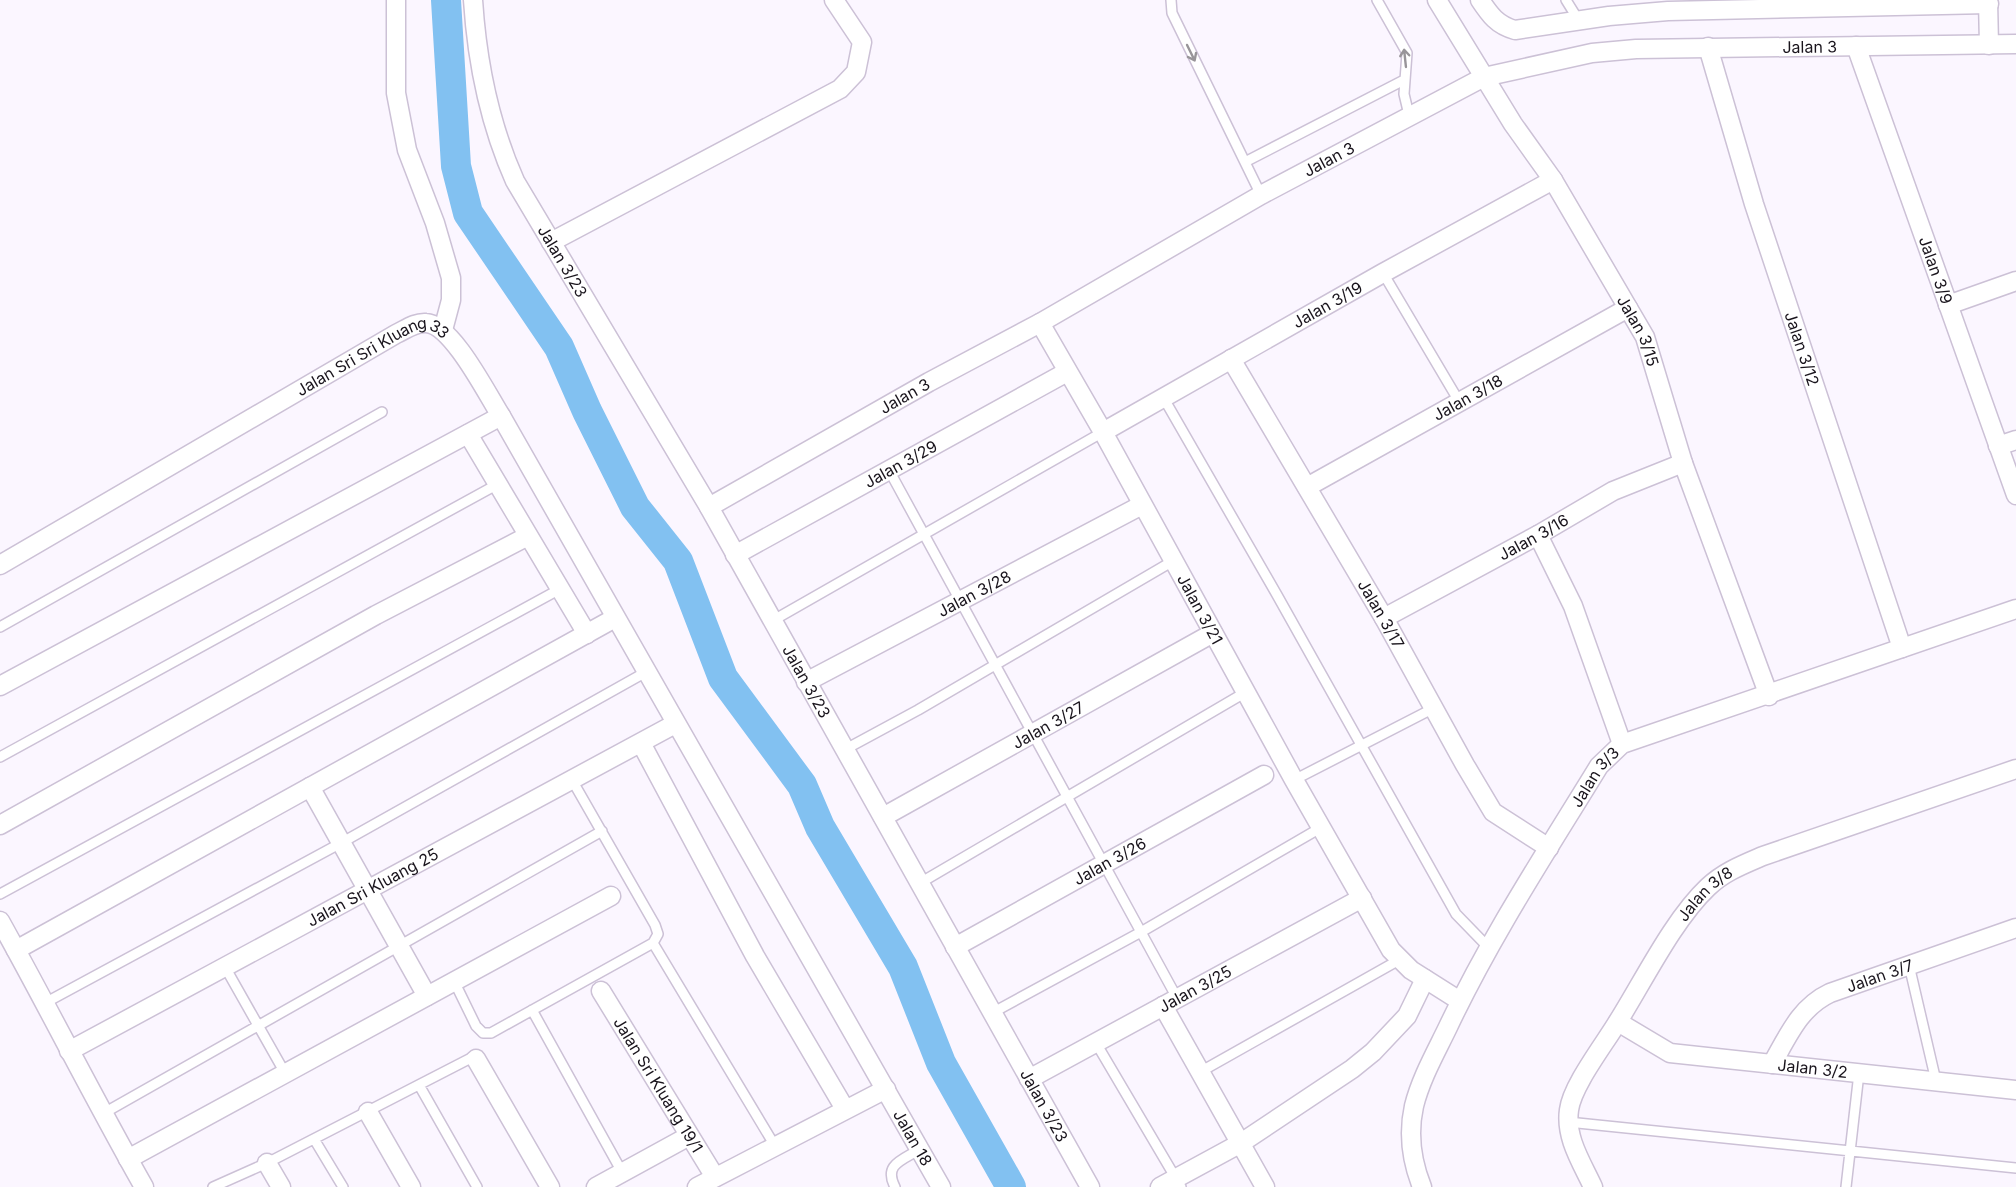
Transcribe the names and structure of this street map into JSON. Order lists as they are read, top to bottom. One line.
{"streets":{"street":["Jalan 3","Jalan 3/23","Jalan 3/9","Jalan 3/19","Jalan 3/15","Jalan 3/12","Jalan Sri Sri Kluang 33","Jalan 3/18","Jalan 3/29","Jalan 3/16","Jalan 3/28","Jalan 3/21","Jalan 3/17","Jalan 3/27","Jalan 3/3","Jalan 3/26","Jalan Sri Kluang 25","Jalan 3/8","Jalan 3/7","Jalan 3/25","Jalan 3/2","Jalan Sri Kluang 19/1","Jalan 18"]},"crossings":[["Jalan 3","Jalan 3/23"],["Jalan 3","Jalan 3/9"],["Jalan 3","Jalan 3/15"],["Jalan 3","Jalan 3/12"],["Jalan 3","Jalan 3/21"],["Jalan 3/23","Jalan 3/29"],["Jalan 3/23","Jalan 3/28"],["Jalan 3/23","Jalan 3/27"],["Jalan 3/23","Jalan 3/26"],["Jalan 3/23","Jalan 3/25"],["Jalan 3/19","Jalan 3/15"],["Jalan 3/19","Jalan 3/21"],["Jalan 3/19","Jalan 3/17"],["Jalan 3/15","Jalan 3/18"],["Jalan 3/15","Jalan 3/16"],["Jalan 3/15","Jalan 3/3"],["Jalan 3/12","Jalan 3/3"],["Jalan Sri Sri Kluang 33","Jalan Sri Kluang 25"],["Jalan Sri Sri Kluang 33","Jalan 18"],["Jalan 3/18","Jalan 3/17"],["Jalan 3/29","Jalan 3/21"],["Jalan 3/16","Jalan 3/17"],["Jalan 3/28","Jalan 3/21"],["Jalan 3/21","Jalan 3/27"],["Jalan 3/21","Jalan 3/25"],["Jalan 3/17","Jalan 3/3"],["Jalan Sri Kluang 25","Jalan 18"],["Jalan 3/8","Jalan 3/2"],["Jalan 3/7","Jalan 3/2"]]}
